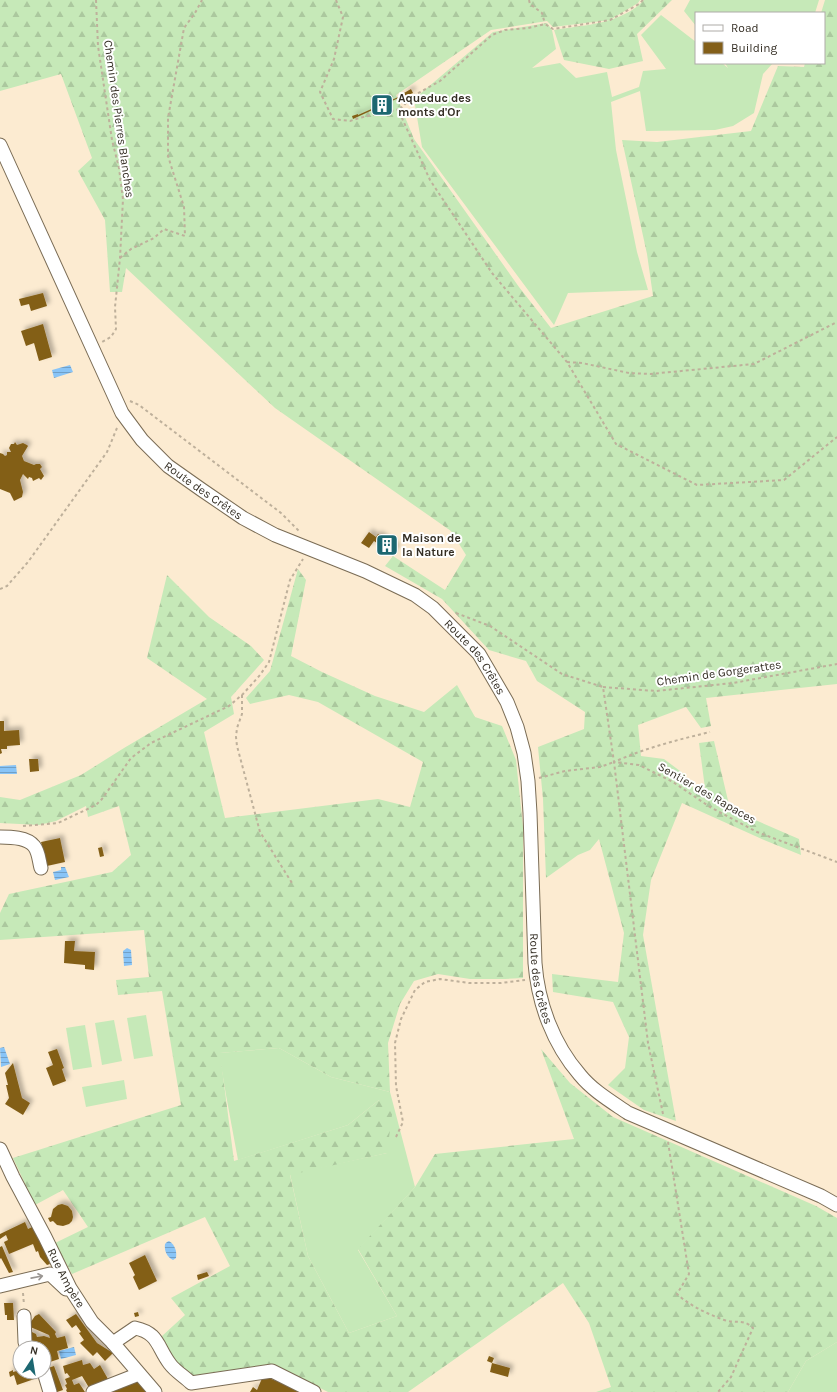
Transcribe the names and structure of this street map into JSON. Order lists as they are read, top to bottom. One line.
{"streets":{"street":["Route des Crêtes","Rue Ampère"],"path":["Chemin des Pierres Blanches","Chemin de Gorgerattes","Sentier des Rapaces"]},"crossings":[["Chemin des Pierres Blanches","Route des Crêtes"]],"places":{"building":["Aqueduc des monts d'Or","Maison de la Nature"]},"legend":["Road","Building"],"north":"top"}
